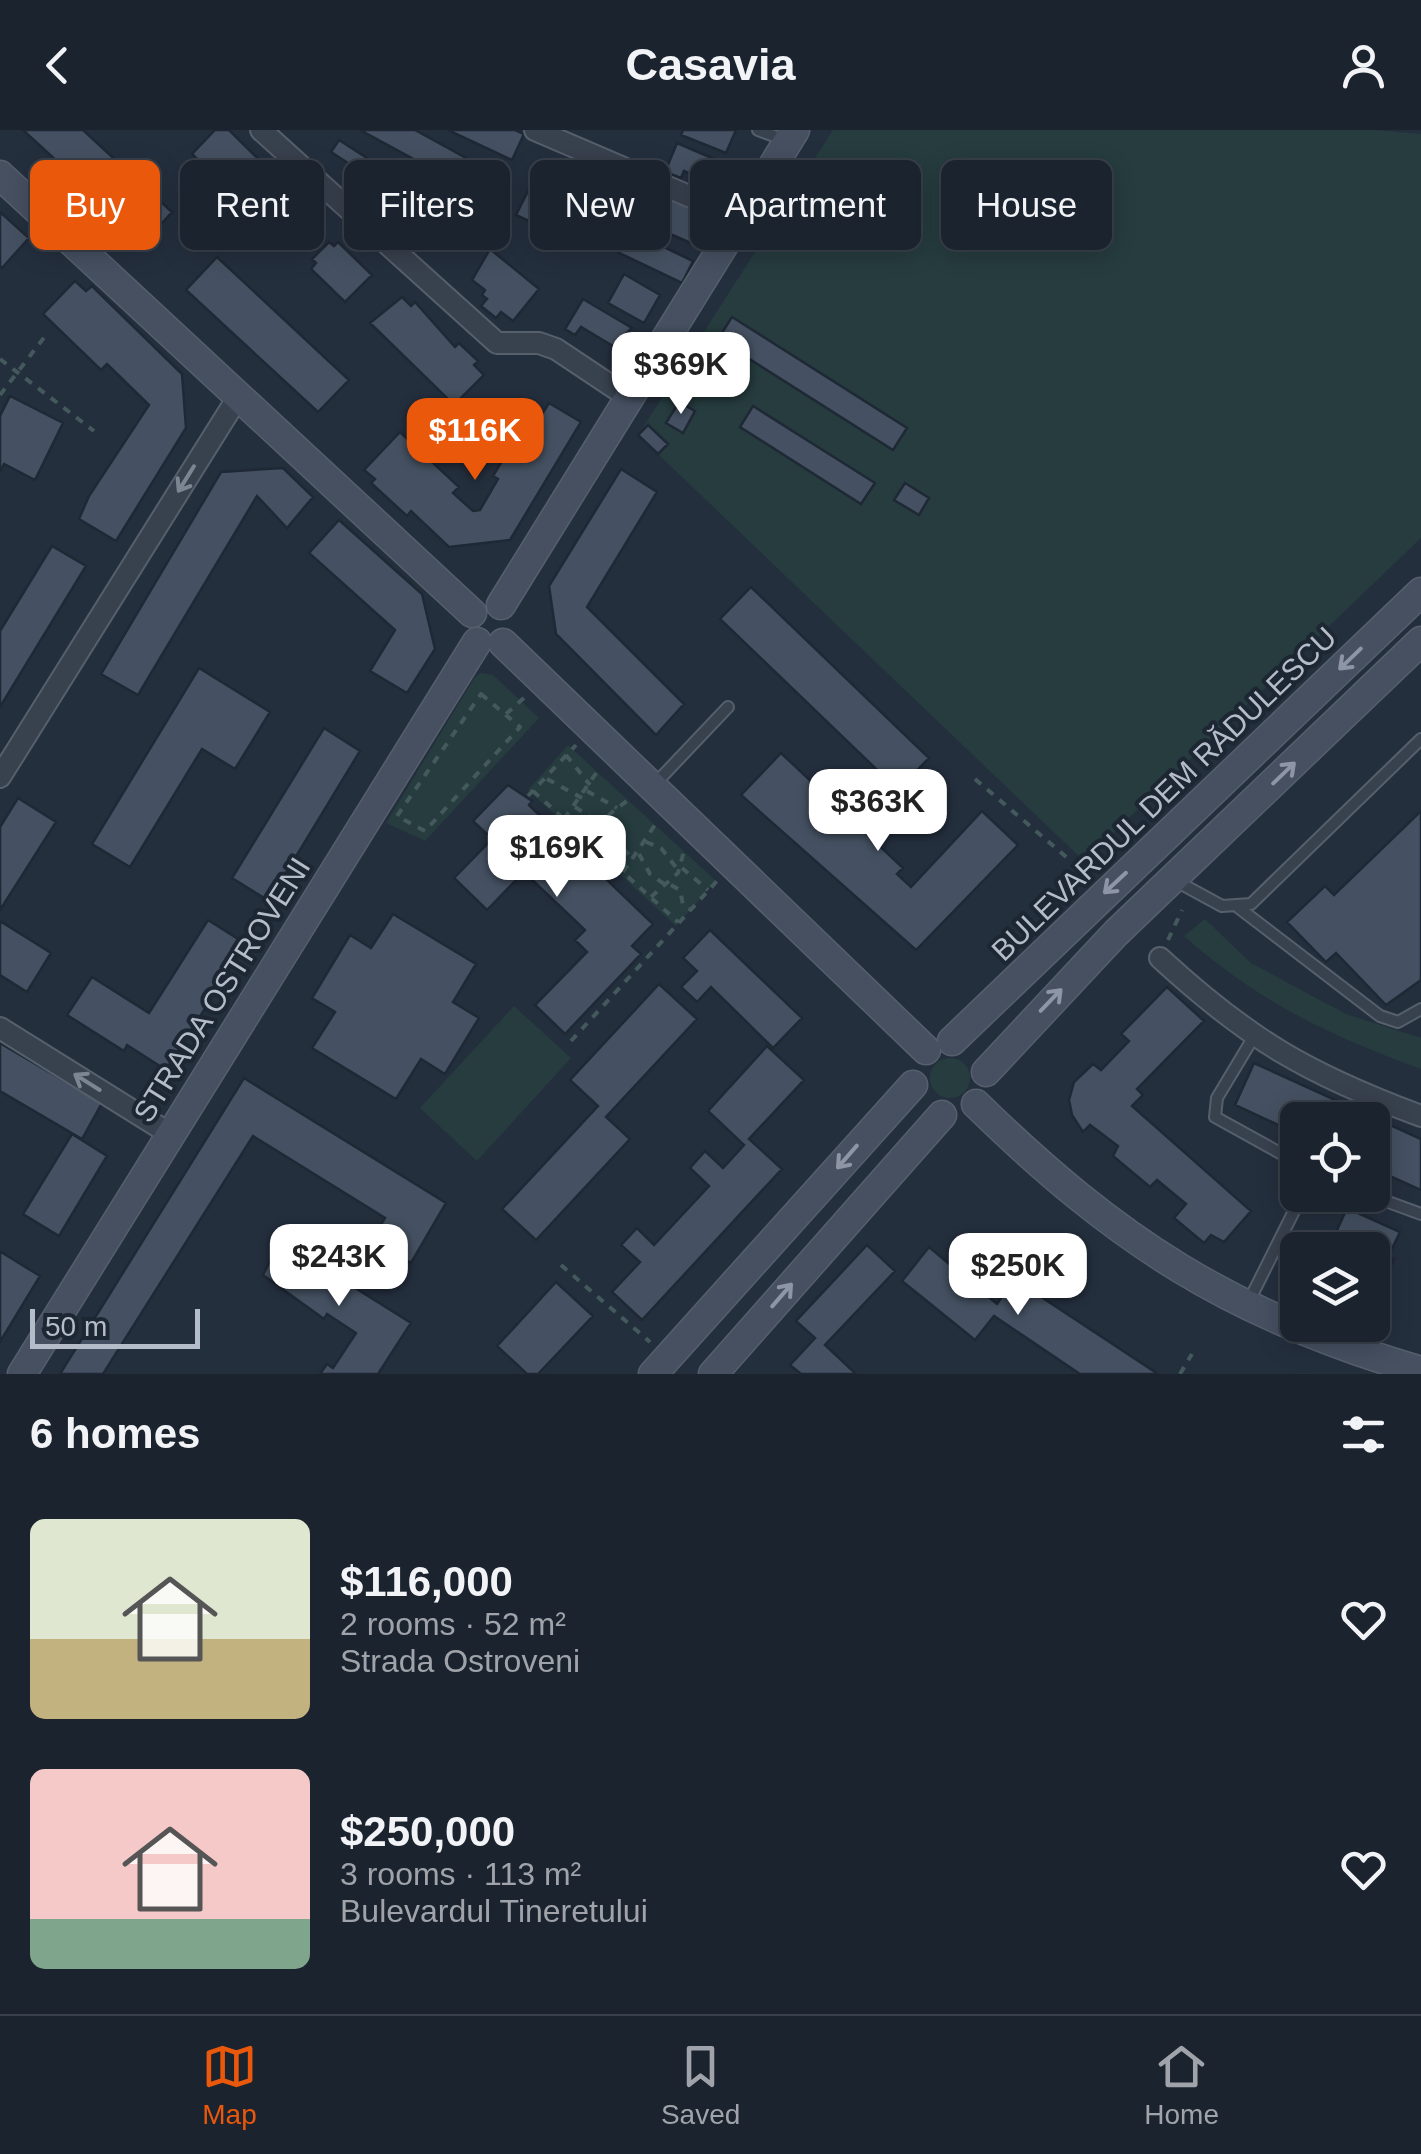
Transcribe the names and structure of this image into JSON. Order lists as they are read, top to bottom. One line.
{"streets":{"street":["BULEVARDUL DEM RĂDULESCU","STRADA OSTROVENI"]},"scale_bar":"50 m","page":{"header":"Casavia","chip":["Buy","Rent","Filters","New","Apartment","House"],"price":["$369K","$116K","$363K","$169K","$243K","$250K"],"scale":"50 m","heading":"6 homes","list":[{"name":"$116,000","note":"2 rooms · 52 m² · Strada Ostroveni"},{"name":"$250,000","note":"3 rooms · 113 m² · Bulevardul Tineretului"}],"tabs":["Map","Saved","Home"]}}
